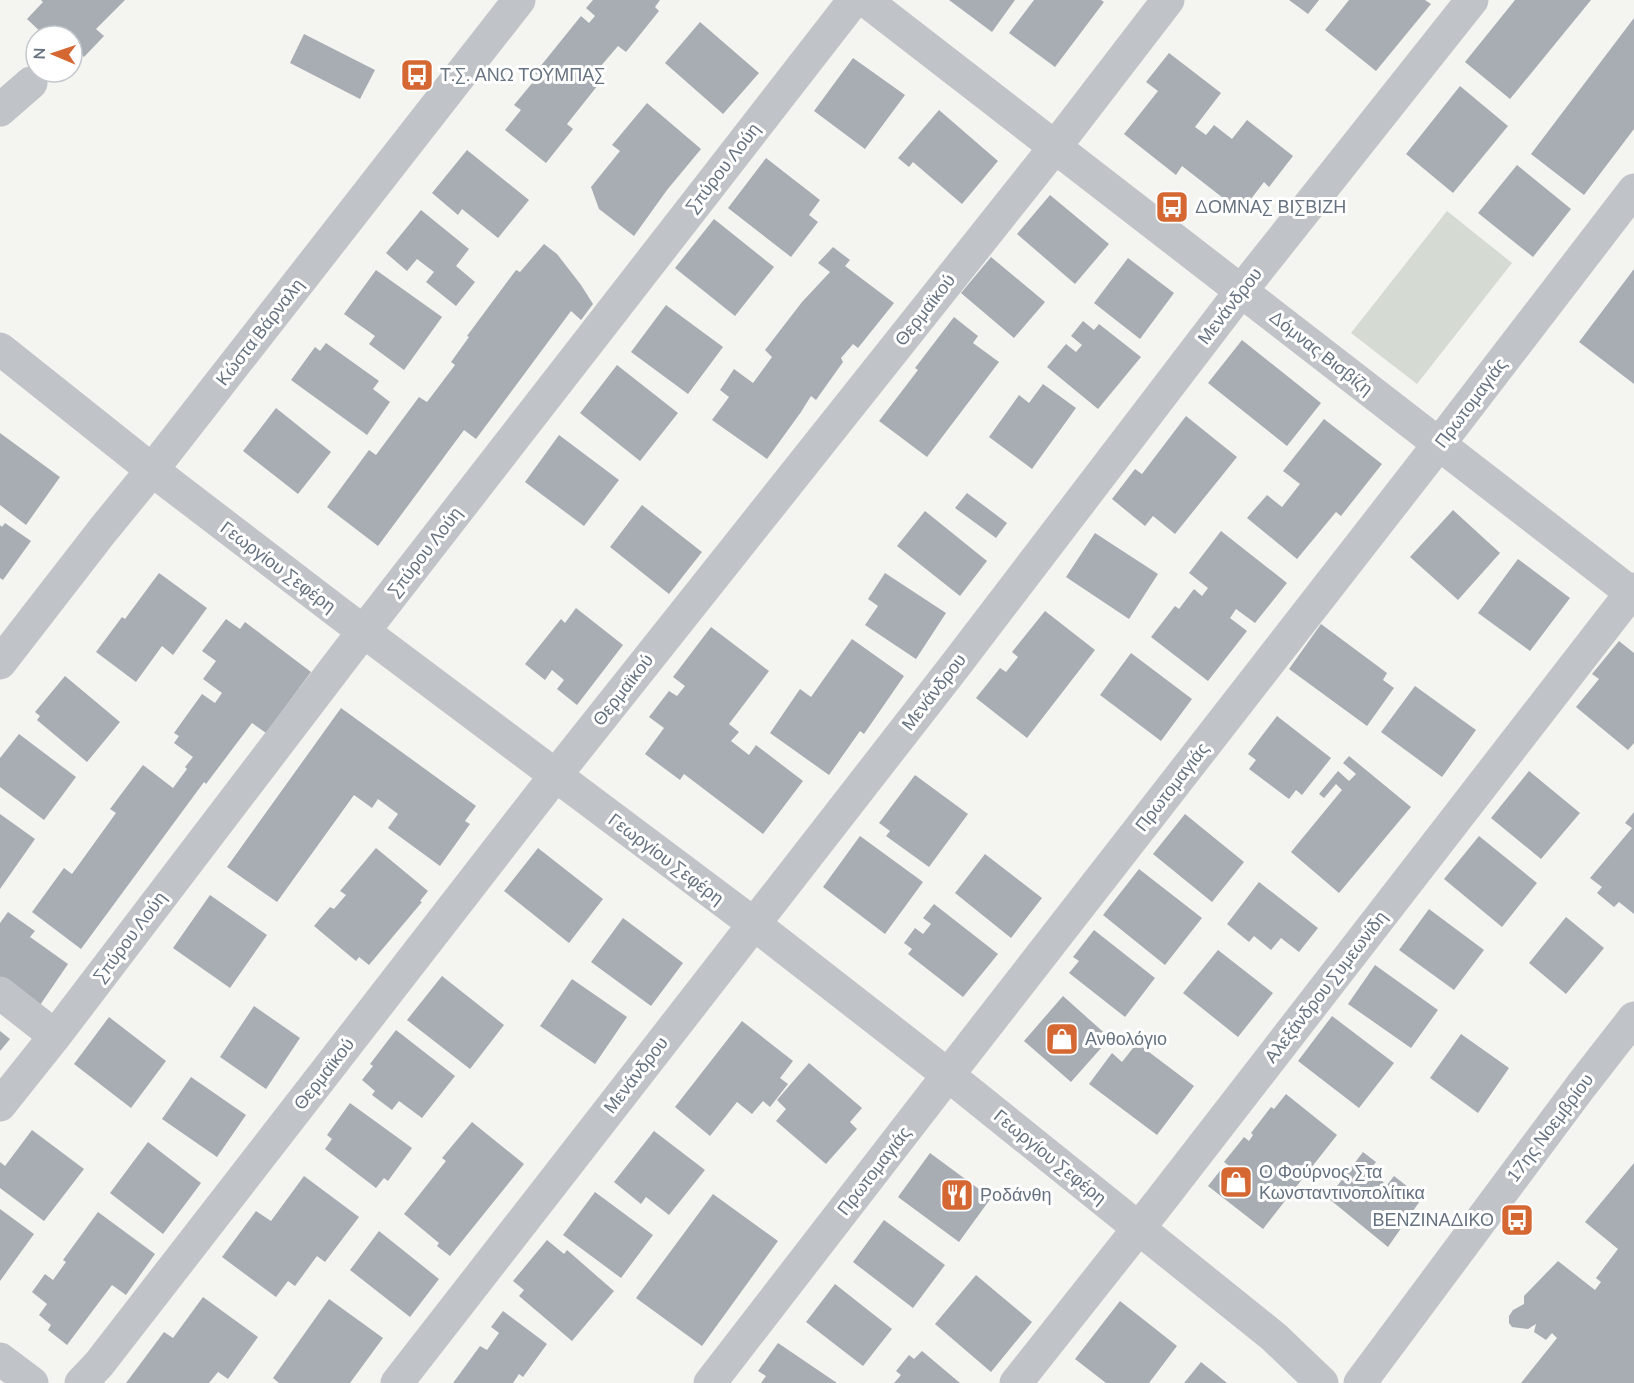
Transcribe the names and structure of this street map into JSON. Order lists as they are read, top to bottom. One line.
{"streets":{"street":["Σπύρου Λούη","Μενάνδρου","Θερμαϊκού","Κώστα Βάρναλη","Δόμνας Βισβίζη","Πρωτομαγιάς","Γεωργίου Σεφέρη","Αλεξάνδρου Συμεωνίδη","17ης Νοεμβρίου"]},"crossings":[["Σπύρου Λούη","Γεωργίου Σεφέρη"],["Μενάνδρου","Δόμνας Βισβίζη"],["Μενάνδρου","Γεωργίου Σεφέρη"],["Θερμαϊκού","Δόμνας Βισβίζη"],["Θερμαϊκού","Γεωργίου Σεφέρη"],["Κώστα Βάρναλη","Γεωργίου Σεφέρη"],["Δόμνας Βισβίζη","Πρωτομαγιάς"],["Δόμνας Βισβίζη","Αλεξάνδρου Συμεωνίδη"],["Πρωτομαγιάς","Γεωργίου Σεφέρη"],["Γεωργίου Σεφέρη","Αλεξάνδρου Συμεωνίδη"]],"places":{"bus stop":["Τ.Σ. ΑΝΩ ΤΟΥΜΠΑΣ","ΔΟΜΝΑΣ ΒΙΣΒΙΖΗ","ΒΕΝΖΙΝΑΔΙΚΟ"],"shop":["Ανθολόγιο","Ο Φούρνος Στα Κωνσταντινοπολίτικα"],"restaurant":["Ροδάνθη"]},"north":"left"}
